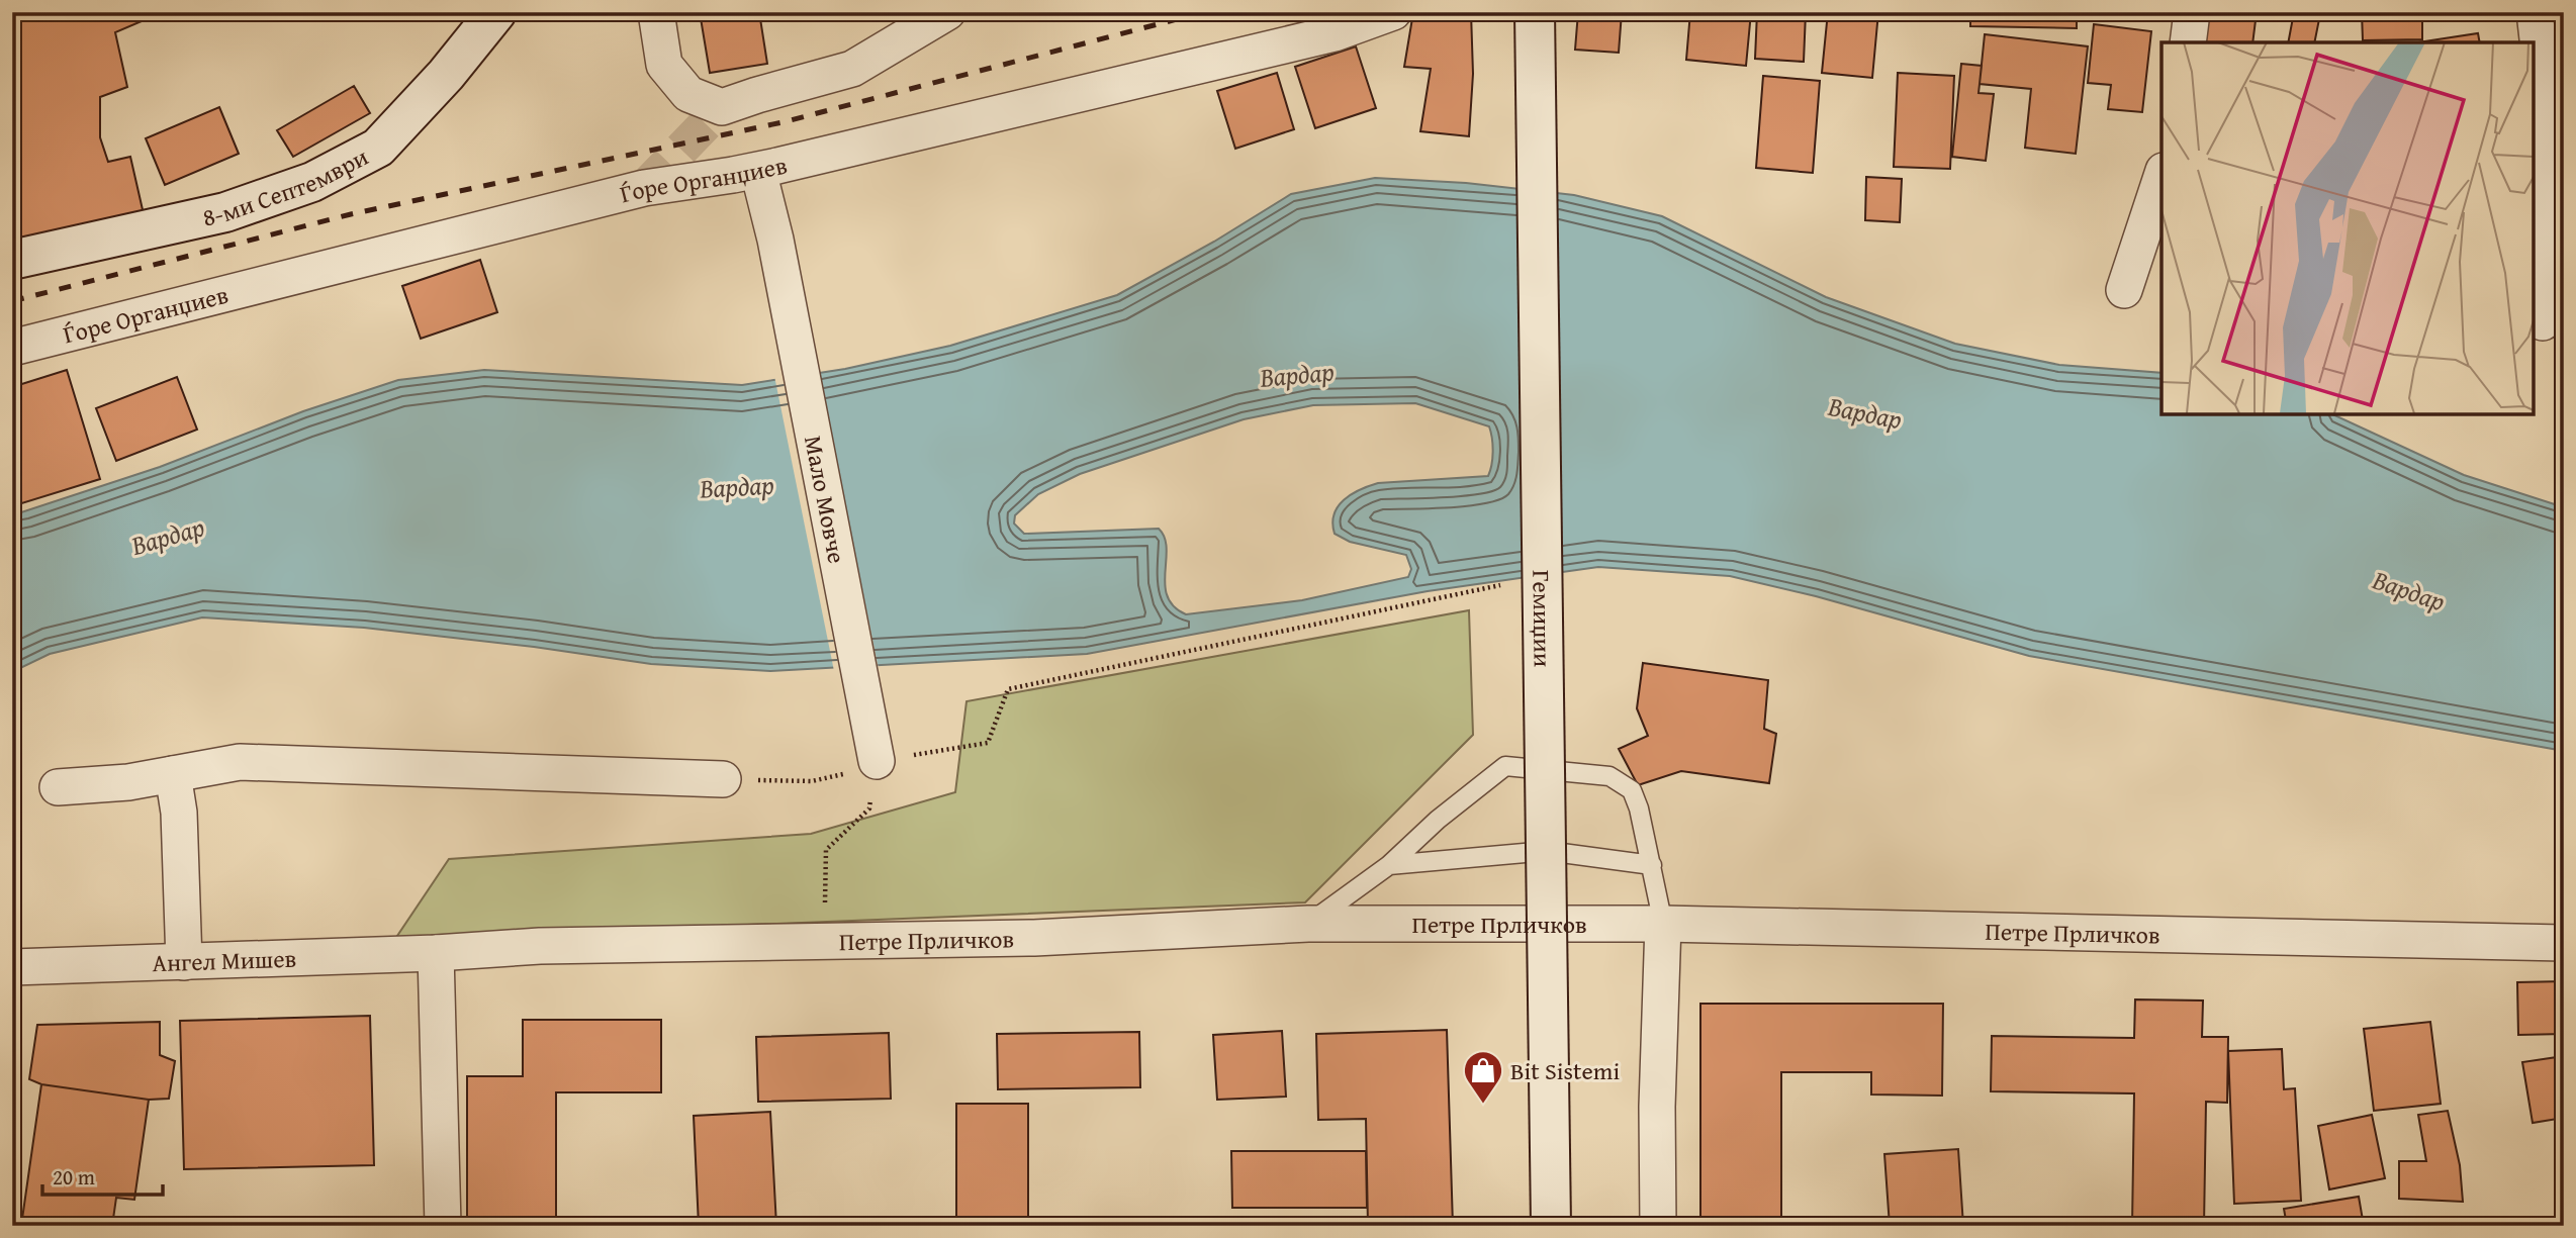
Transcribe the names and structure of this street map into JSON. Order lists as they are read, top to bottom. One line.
{"streets":{"main road":["8-ми Септември","Гемиџии"],"street":["Ѓоре Органџиев","Мало Мовче","Петре Прличков","Ангел Мишев"]},"crossings":[["Ѓоре Органџиев","Мало Мовче"],["Петре Прличков","Ангел Мишев"]],"water":["Вардар"],"places":{"shop":["Bit Sistemi"]},"scale_bar":"20 m"}
